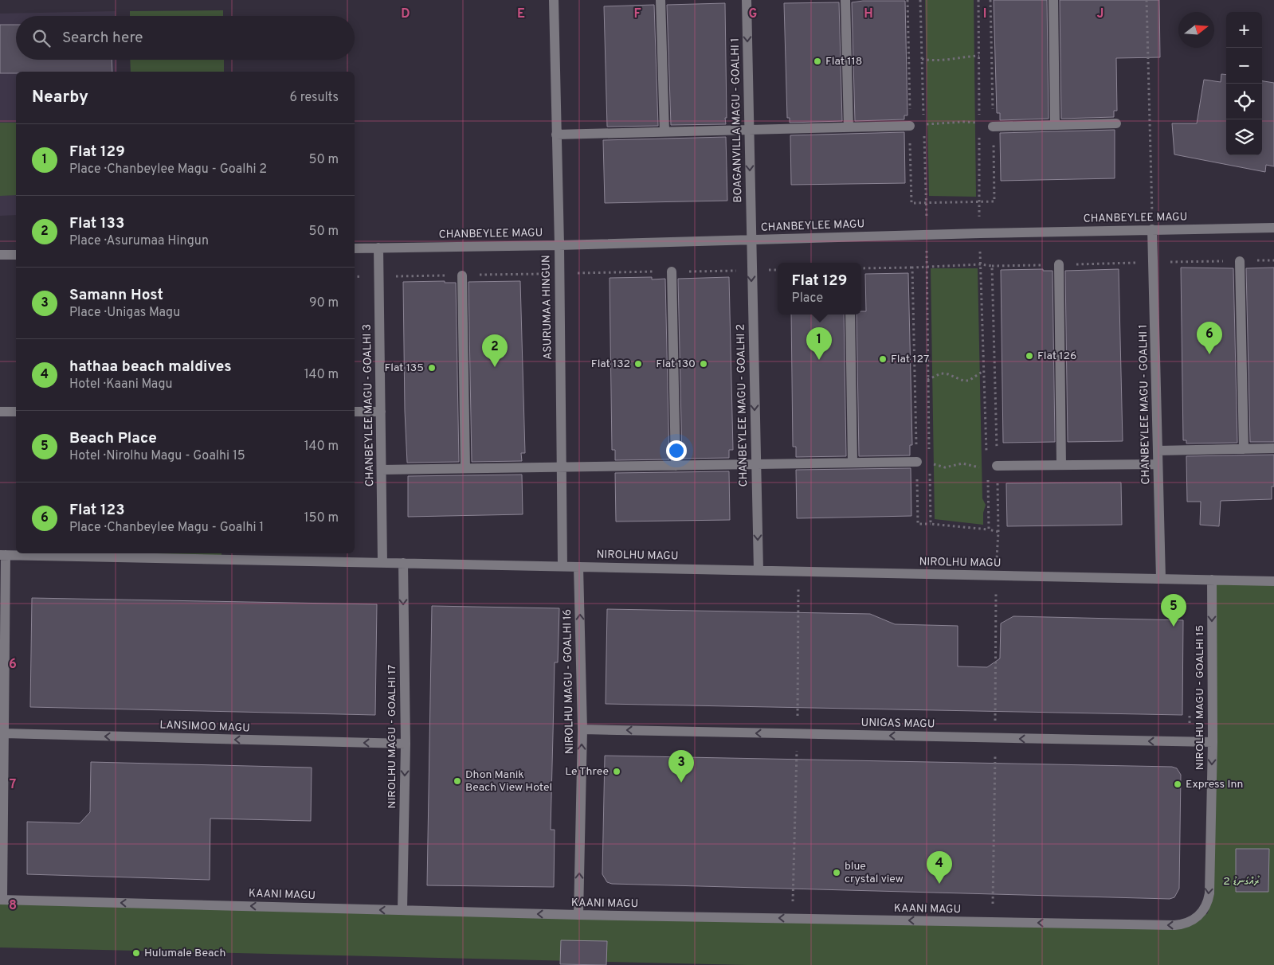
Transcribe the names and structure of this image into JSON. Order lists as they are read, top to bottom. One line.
{"streets":{"street":["BOAGANVILLA MAGU - GOALHI 1","CHANBEYLEE MAGU","ASURUMAA HINGUN","CHANBEYLEE MAGU - GOALHI 1","CHANBEYLEE MAGU - GOALHI 3","CHANBEYLEE MAGU - GOALHI 2","NIROLHU MAGU","NIROLHU MAGU - GOALHI 16","NIROLHU MAGU - GOALHI 15","UNIGAS MAGU","LANSIMOO MAGU","NIROLHU MAGU - GOALHI 17","KAANI MAGU"]},"crossings":[["BOAGANVILLA MAGU - GOALHI 1","CHANBEYLEE MAGU"],["BOAGANVILLA MAGU - GOALHI 1","CHANBEYLEE MAGU - GOALHI 2"],["CHANBEYLEE MAGU","ASURUMAA HINGUN"],["CHANBEYLEE MAGU","CHANBEYLEE MAGU - GOALHI 1"],["CHANBEYLEE MAGU","CHANBEYLEE MAGU - GOALHI 3"],["CHANBEYLEE MAGU","CHANBEYLEE MAGU - GOALHI 2"],["ASURUMAA HINGUN","NIROLHU MAGU"],["CHANBEYLEE MAGU - GOALHI 1","NIROLHU MAGU"],["CHANBEYLEE MAGU - GOALHI 3","NIROLHU MAGU"],["CHANBEYLEE MAGU - GOALHI 2","NIROLHU MAGU"],["NIROLHU MAGU","NIROLHU MAGU - GOALHI 16"],["NIROLHU MAGU","NIROLHU MAGU - GOALHI 15"],["NIROLHU MAGU","NIROLHU MAGU - GOALHI 17"],["NIROLHU MAGU - GOALHI 16","UNIGAS MAGU"],["NIROLHU MAGU - GOALHI 16","KAANI MAGU"],["NIROLHU MAGU - GOALHI 15","UNIGAS MAGU"],["NIROLHU MAGU - GOALHI 15","KAANI MAGU"],["LANSIMOO MAGU","NIROLHU MAGU - GOALHI 17"],["NIROLHU MAGU - GOALHI 17","KAANI MAGU"]],"one_way":["NIROLHU MAGU - GOALHI 16","NIROLHU MAGU - GOALHI 15","UNIGAS MAGU","LANSIMOO MAGU","NIROLHU MAGU - GOALHI 17","KAANI MAGU"],"parks":["ރުއްގަނޑު 2"],"places":["Flat 118","Flat 126","Flat 127","Flat 132","Flat 130","Flat 135","Le Three","Dhon Manik Beach View Hotel","Express Inn","blue crystal view","Hulumale Beach"],"north":"right","page":{"map_buttons":["+","−"],"search":"Search here","heading":["Nearby","6 results"],"list":[{"mark":"1","name":"Flat 129","note":"Place · Chanbeylee Magu - Goalhi 2","value":"50 m"},{"mark":"2","name":"Flat 133","note":"Place · Asurumaa Hingun","value":"50 m"},{"mark":"3","name":"Samann Host","note":"Place · Unigas Magu","value":"90 m"},{"mark":"4","name":"hathaa beach maldives","note":"Hotel · Kaani Magu","value":"140 m"},{"mark":"5","name":"Beach Place","note":"Hotel · Nirolhu Magu - Goalhi 15","value":"140 m"},{"mark":"6","name":"Flat 123","note":"Place · Chanbeylee Magu - Goalhi 1","value":"150 m"}],"popup":["Flat 129","Place"],"pins":["6","1","2","5","3","4"]},"grid":{"columns":["D","E","F","G","H","I","J"],"rows":["6","7","8"]}}
